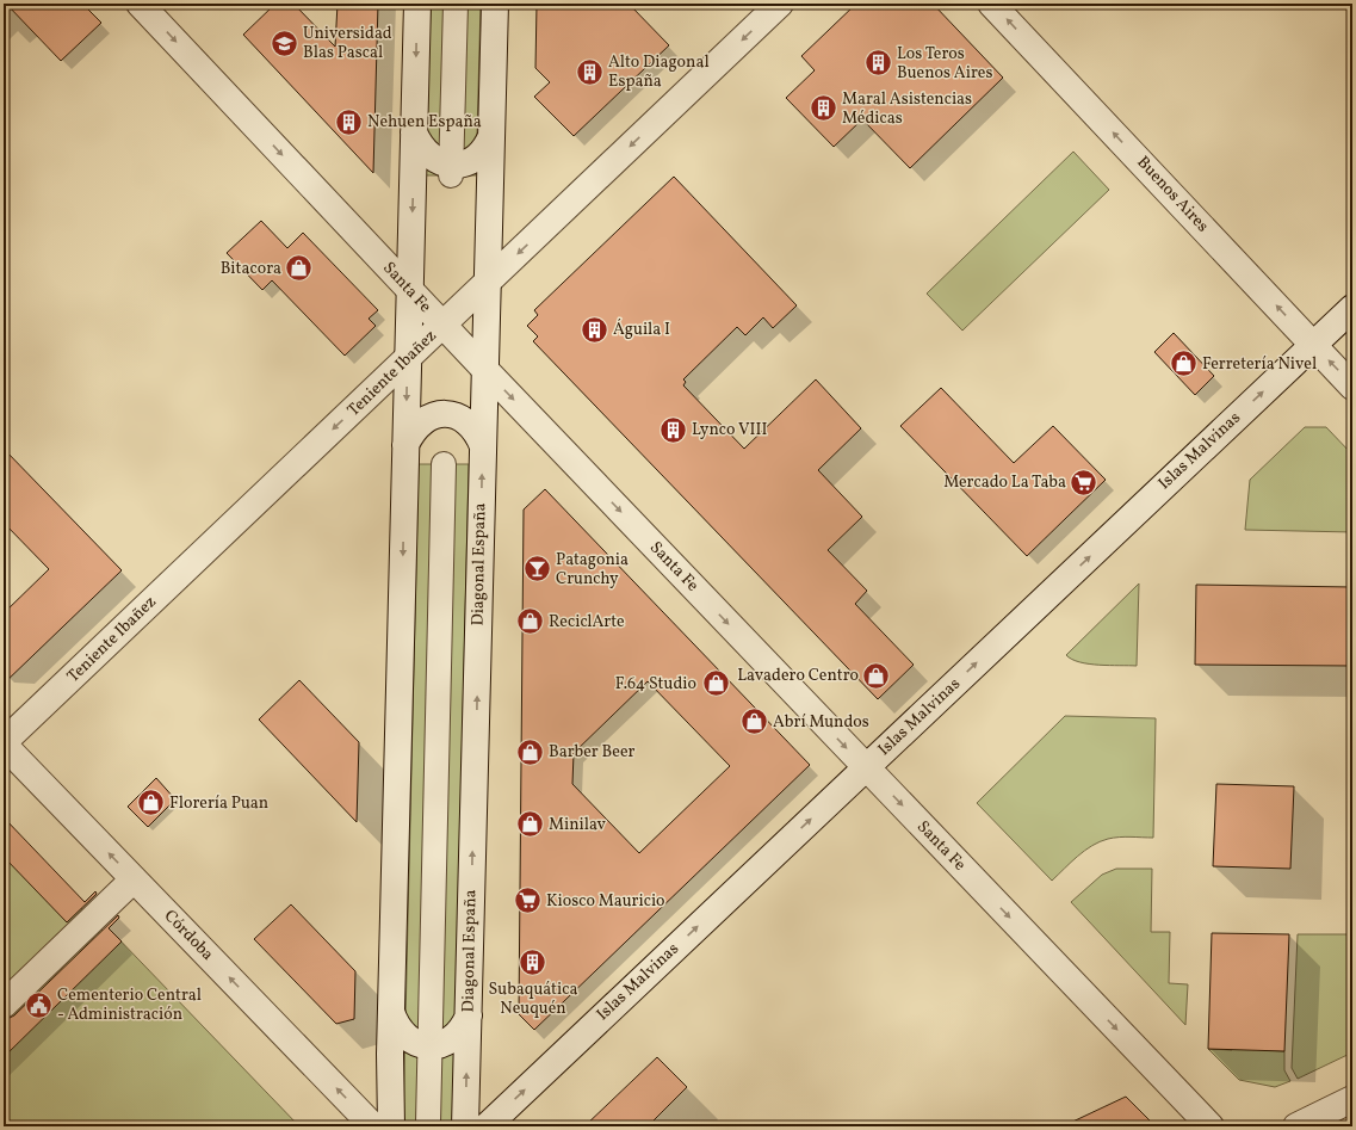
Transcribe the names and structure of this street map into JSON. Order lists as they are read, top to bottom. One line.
{"streets":{"street":["Buenos Aires","Santa Fe","Teniente Ibañez","Islas Malvinas","Diagonal España","Córdoba"]},"crossings":[["Buenos Aires","Islas Malvinas"],["Santa Fe","Teniente Ibañez"],["Santa Fe","Islas Malvinas"],["Santa Fe","Diagonal España"],["Teniente Ibañez","Diagonal España"],["Teniente Ibañez","Córdoba"]],"one_way":["Buenos Aires","Santa Fe","Teniente Ibañez","Islas Malvinas","Córdoba"],"places":{"school or university":["Universidad Blas Pascal"],"building":["Los Teros Buenos Aires","Alto Diagonal España","Maral Asistencias Médicas","Nehuen España","Águila I","Lynco VIII","Subaquática Neuquén"],"shop":["Bitacora","Ferretería Nivel","ReciclArte","Lavadero Centro","F.64 Studio","Abrí Mundos","Barber Beer","Florería Puan","Minilav"],"supermarket":["Mercado La Taba","Kiosco Mauricio"],"bar":["Patagonia Crunchy"],"public building":["Cementerio Central - Administración"]}}
